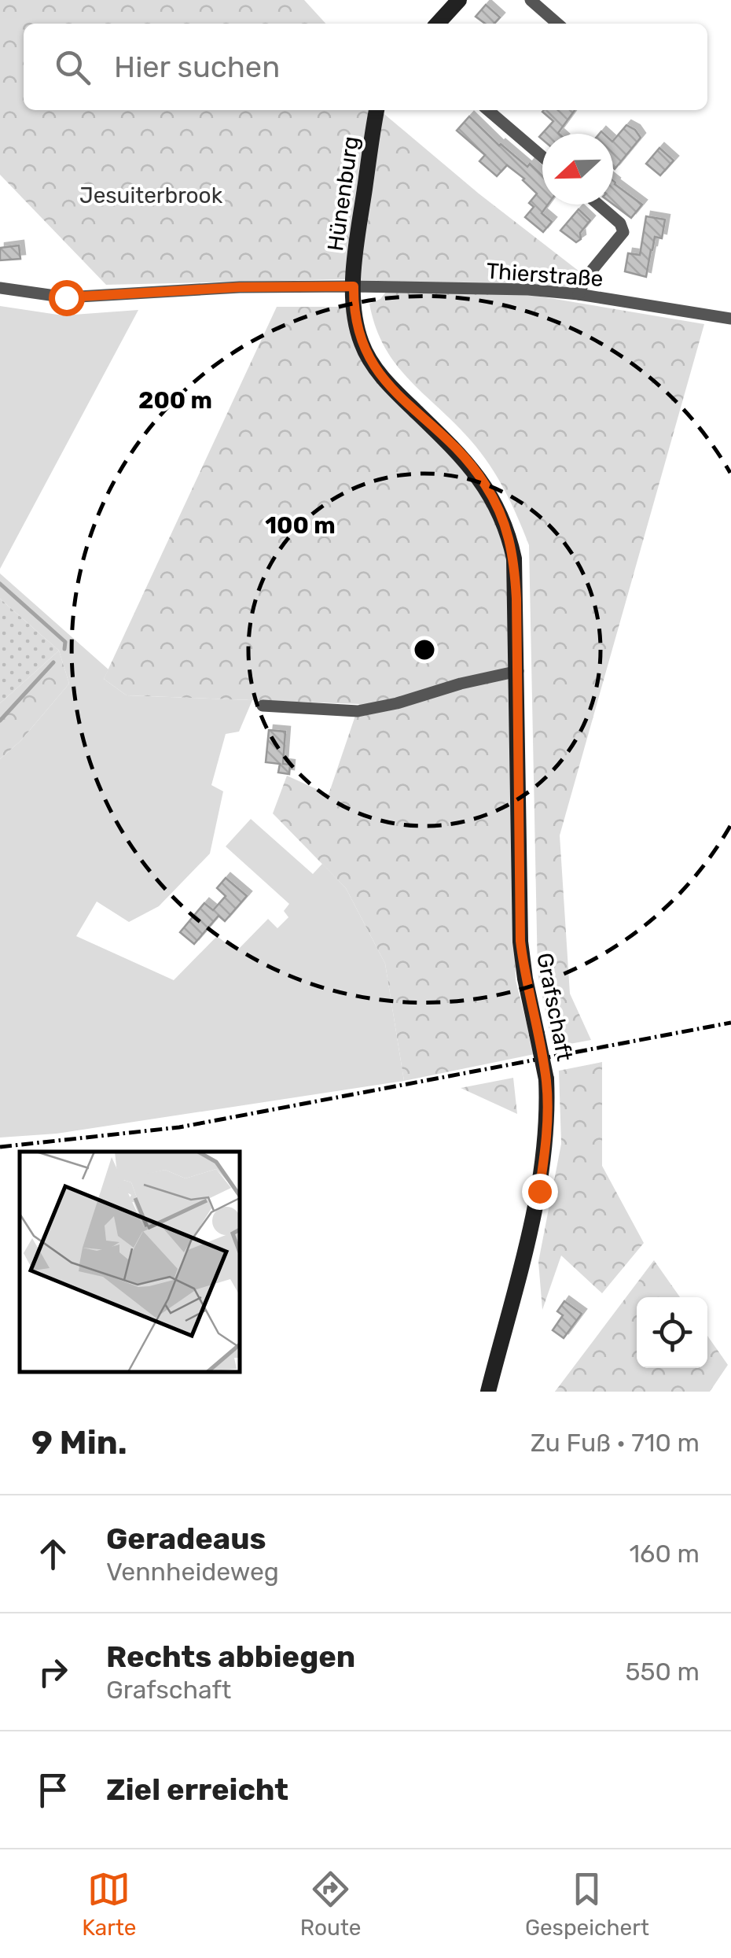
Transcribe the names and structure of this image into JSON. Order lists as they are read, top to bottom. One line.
{"streets":{"street":["Hünenburg","Thierstraße","Grafschaft"]},"crossings":[["Hünenburg","Thierstraße"],["Hünenburg","Grafschaft"],["Thierstraße","Grafschaft"]],"parks":["Jesuiterbrook"],"north":"left","page":{"search":"Hier suchen","heading":["9 Min.","Zu Fuß · 710 m"],"list":[["Geradeaus","Vennheideweg","160 m"],["Rechts abbiegen","Grafschaft","550 m"],"Ziel erreicht"],"nav":["Karte","Route","Gespeichert"]},"rings":["200 m","100 m"]}
